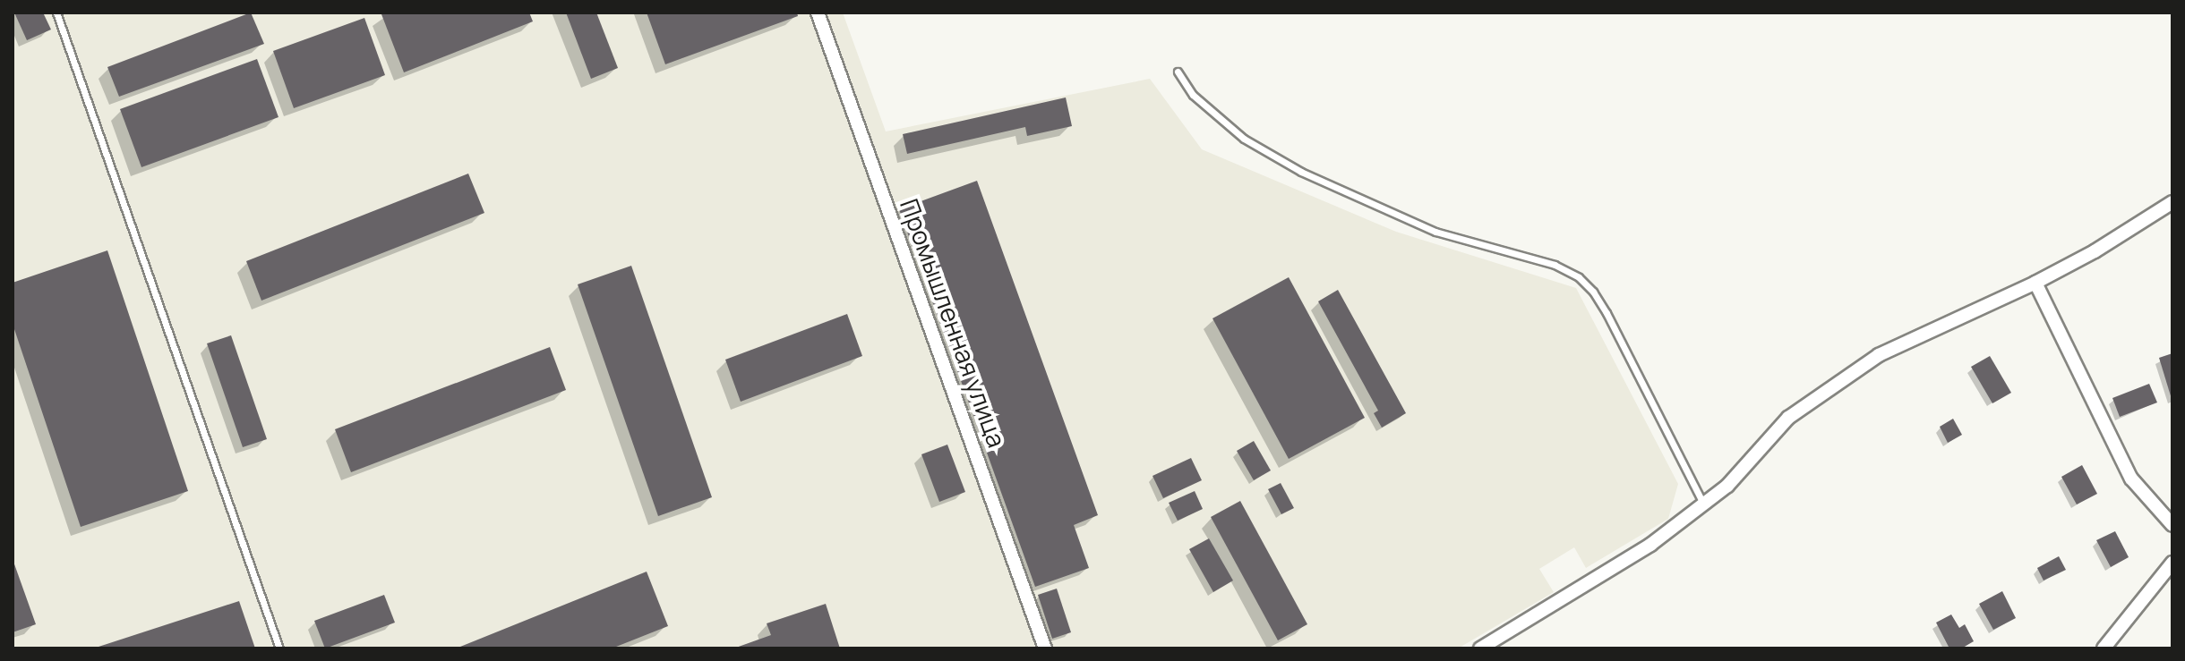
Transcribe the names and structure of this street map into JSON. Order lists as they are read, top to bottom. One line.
{"streets":{"street":["Промышленная улица"]}}
